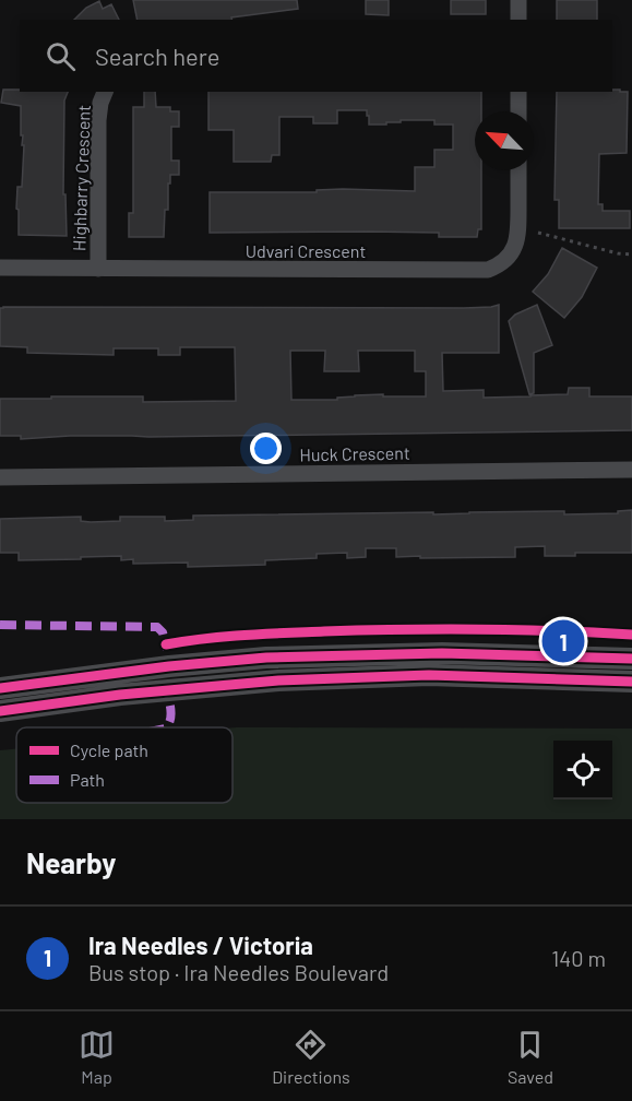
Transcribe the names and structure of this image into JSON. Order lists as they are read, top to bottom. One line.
{"streets":{"street":["Highbarry Crescent","Udvari Crescent","Huck Crescent"]},"crossings":[["Highbarry Crescent","Udvari Crescent"]],"legend":["Cycle path","Path"],"north":"top left","page":{"search":"Search here","pins":"1","heading":"Nearby","list":[{"mark":"1","name":"Ira Needles / Victoria","note":"Bus stop · Ira Needles Boulevard","value":"140 m"}],"nav":["Map","Directions","Saved"]}}
